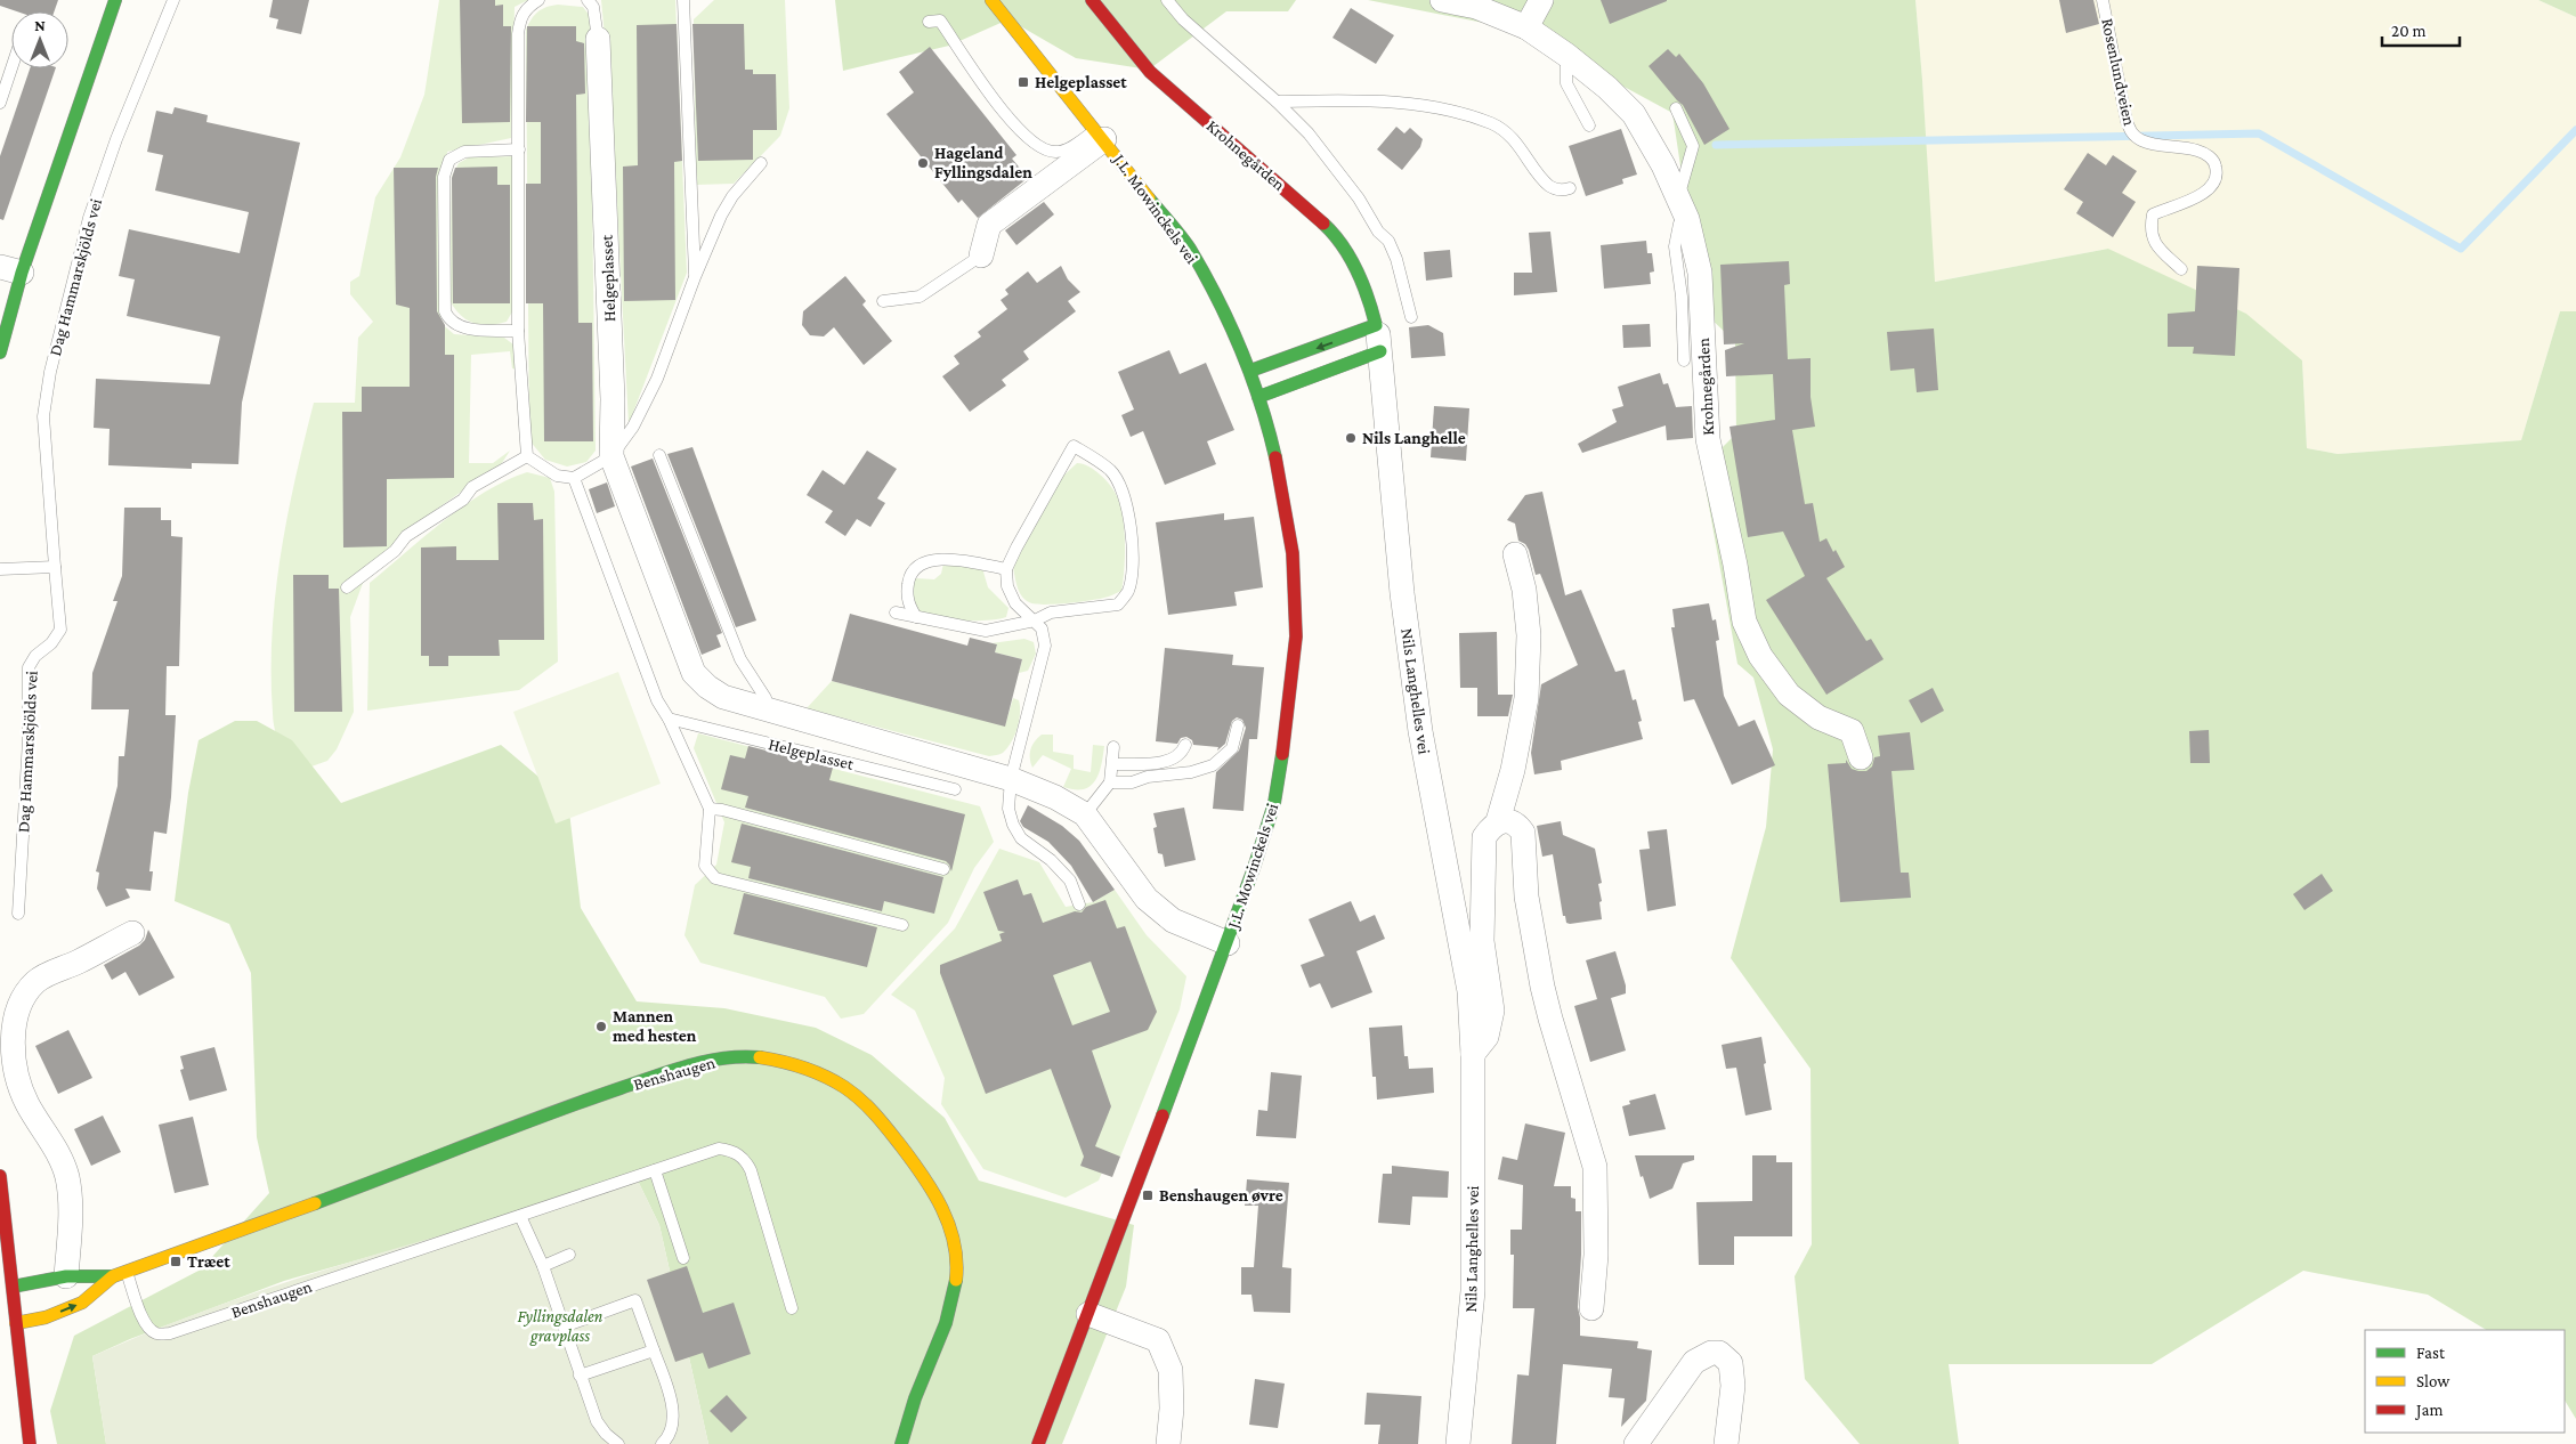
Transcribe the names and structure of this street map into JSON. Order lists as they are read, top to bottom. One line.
{"streets":{"main road":["Krohnegården","J.L. Mowinckels vei","Benshaugen"],"street":["Helgeplasset","Nils Langhelles vei"],"lane":["Rosenlundveien","Dag Hammarskjölds vei"]},"crossings":[["Krohnegården","Nils Langhelles vei"],["J.L. Mowinckels vei","Helgeplasset"]],"parks":["Fyllingsdalen gravplass"],"places":{"transit":["Helgeplasset","Benshaugen øvre","Træet"],"other":["Hageland Fyllingsdalen","Nils Langhelle","Mannen med hesten"]},"legend":["Fast","Slow","Jam"],"scale_bar":"20 m","north":"top"}
